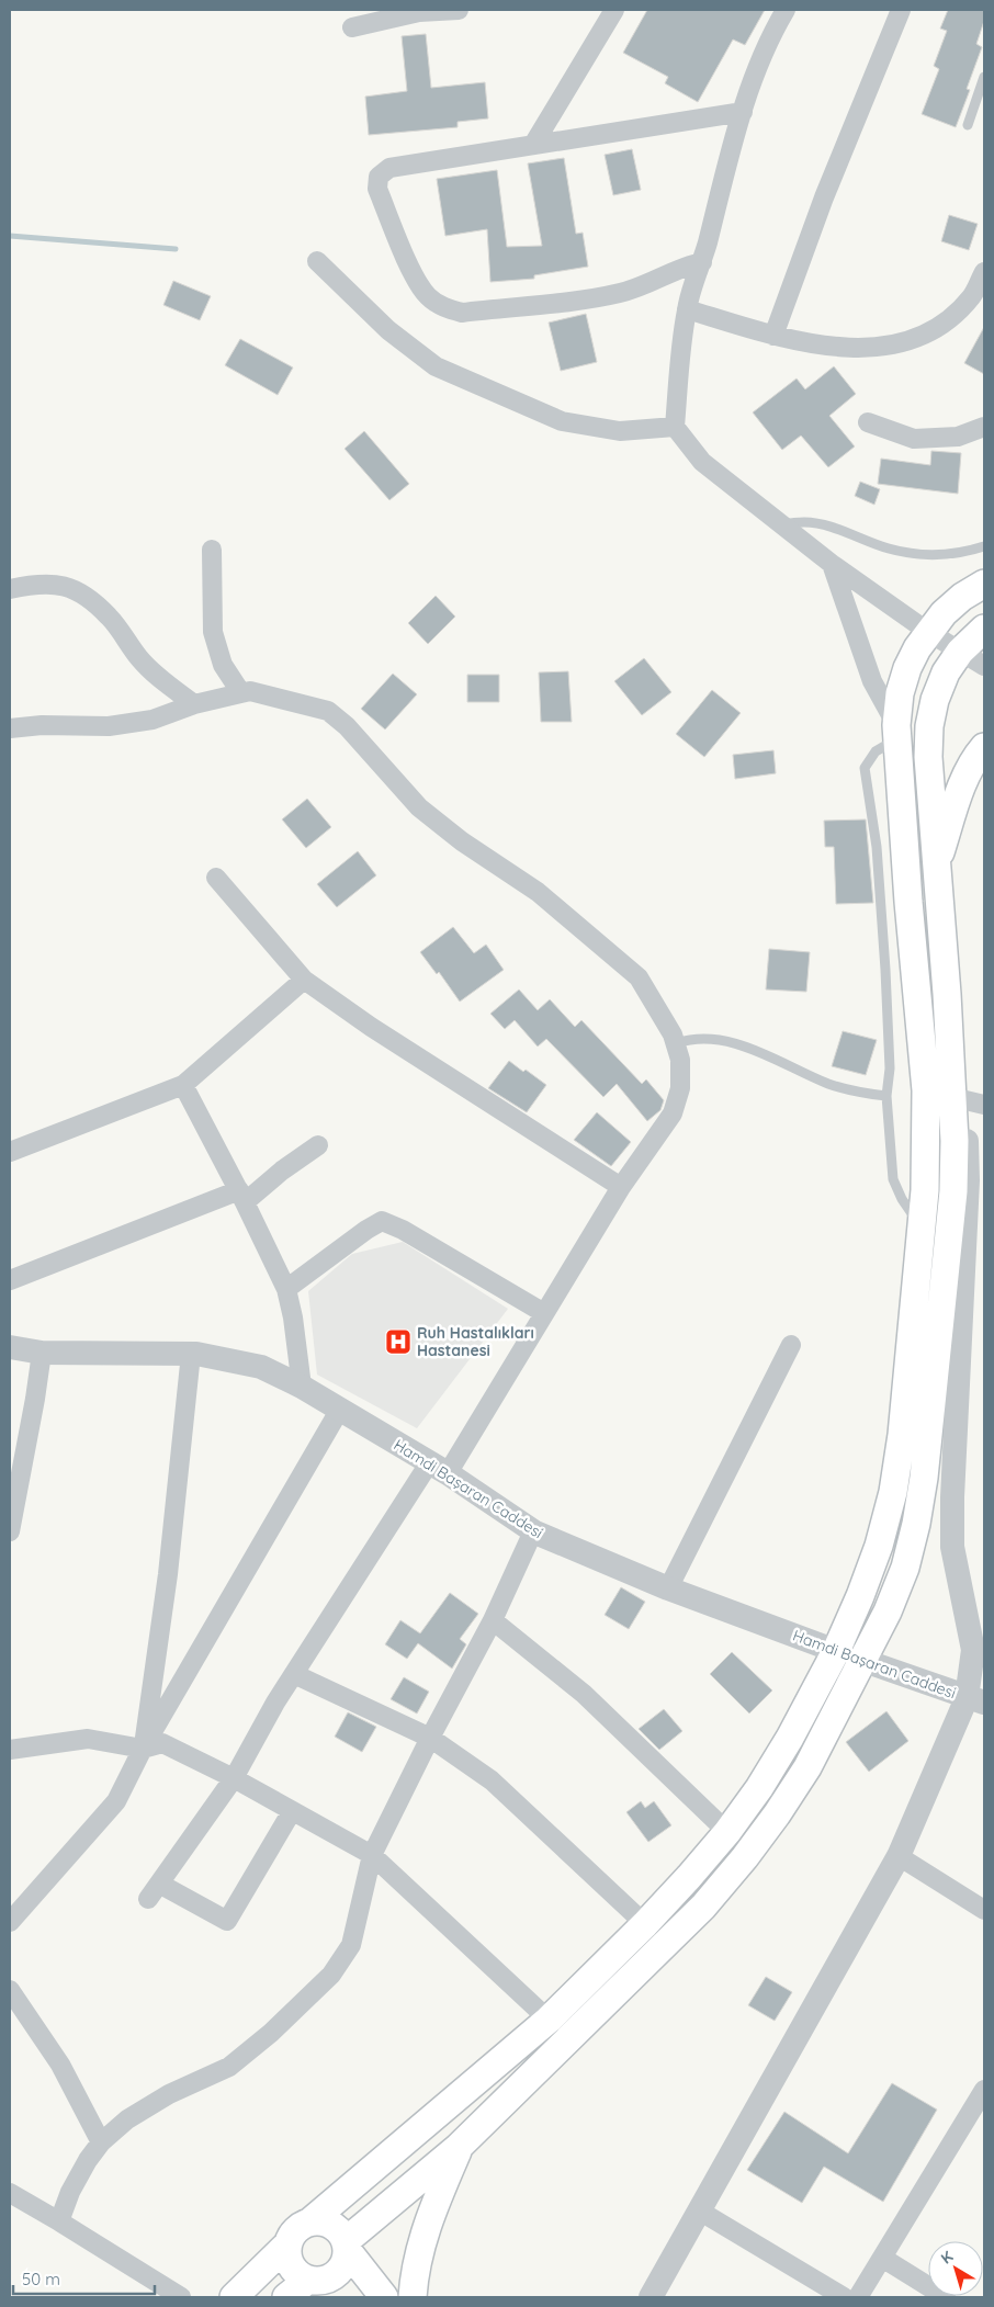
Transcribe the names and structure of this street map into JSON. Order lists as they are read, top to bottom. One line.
{"streets":{"street":["Hamdi Başaran Caddesi"]},"places":{"hospital":["Ruh Hastalıkları Hastanesi"]},"scale_bar":"50 m","north":"top left"}
